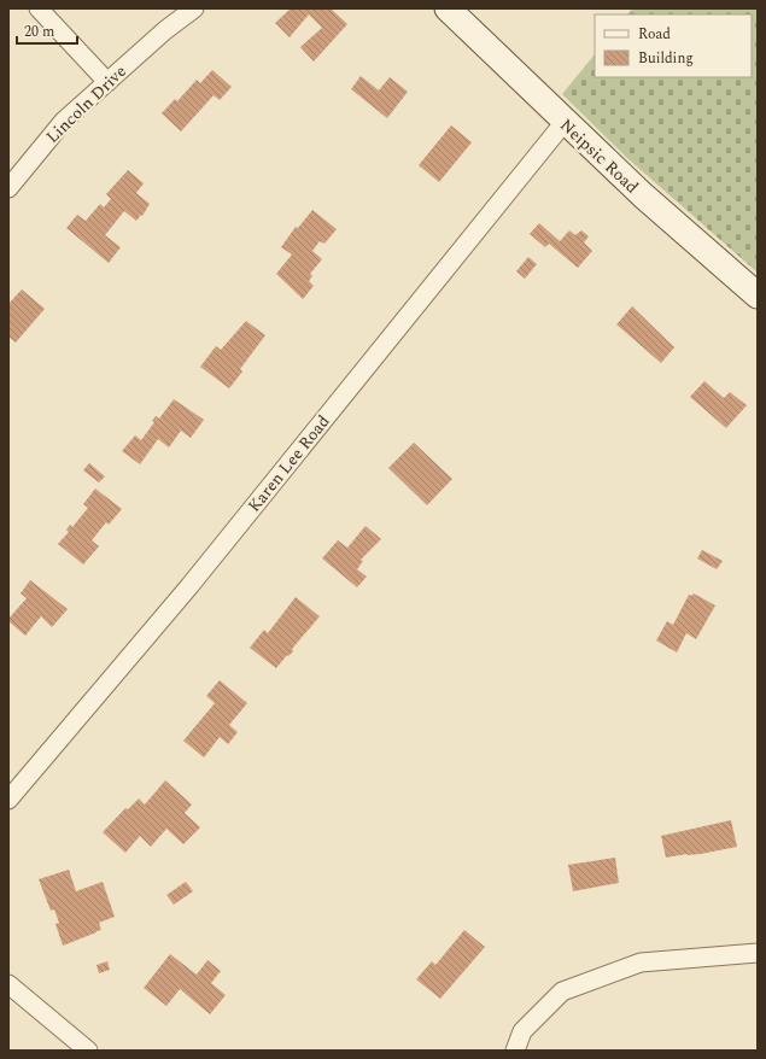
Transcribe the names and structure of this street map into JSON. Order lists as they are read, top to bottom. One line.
{"streets":{"street":["Lincoln Drive","Neipsic Road","Karen Lee Road"]},"crossings":[["Neipsic Road","Karen Lee Road"]],"legend":["Road","Building"],"scale_bar":"20 m"}
